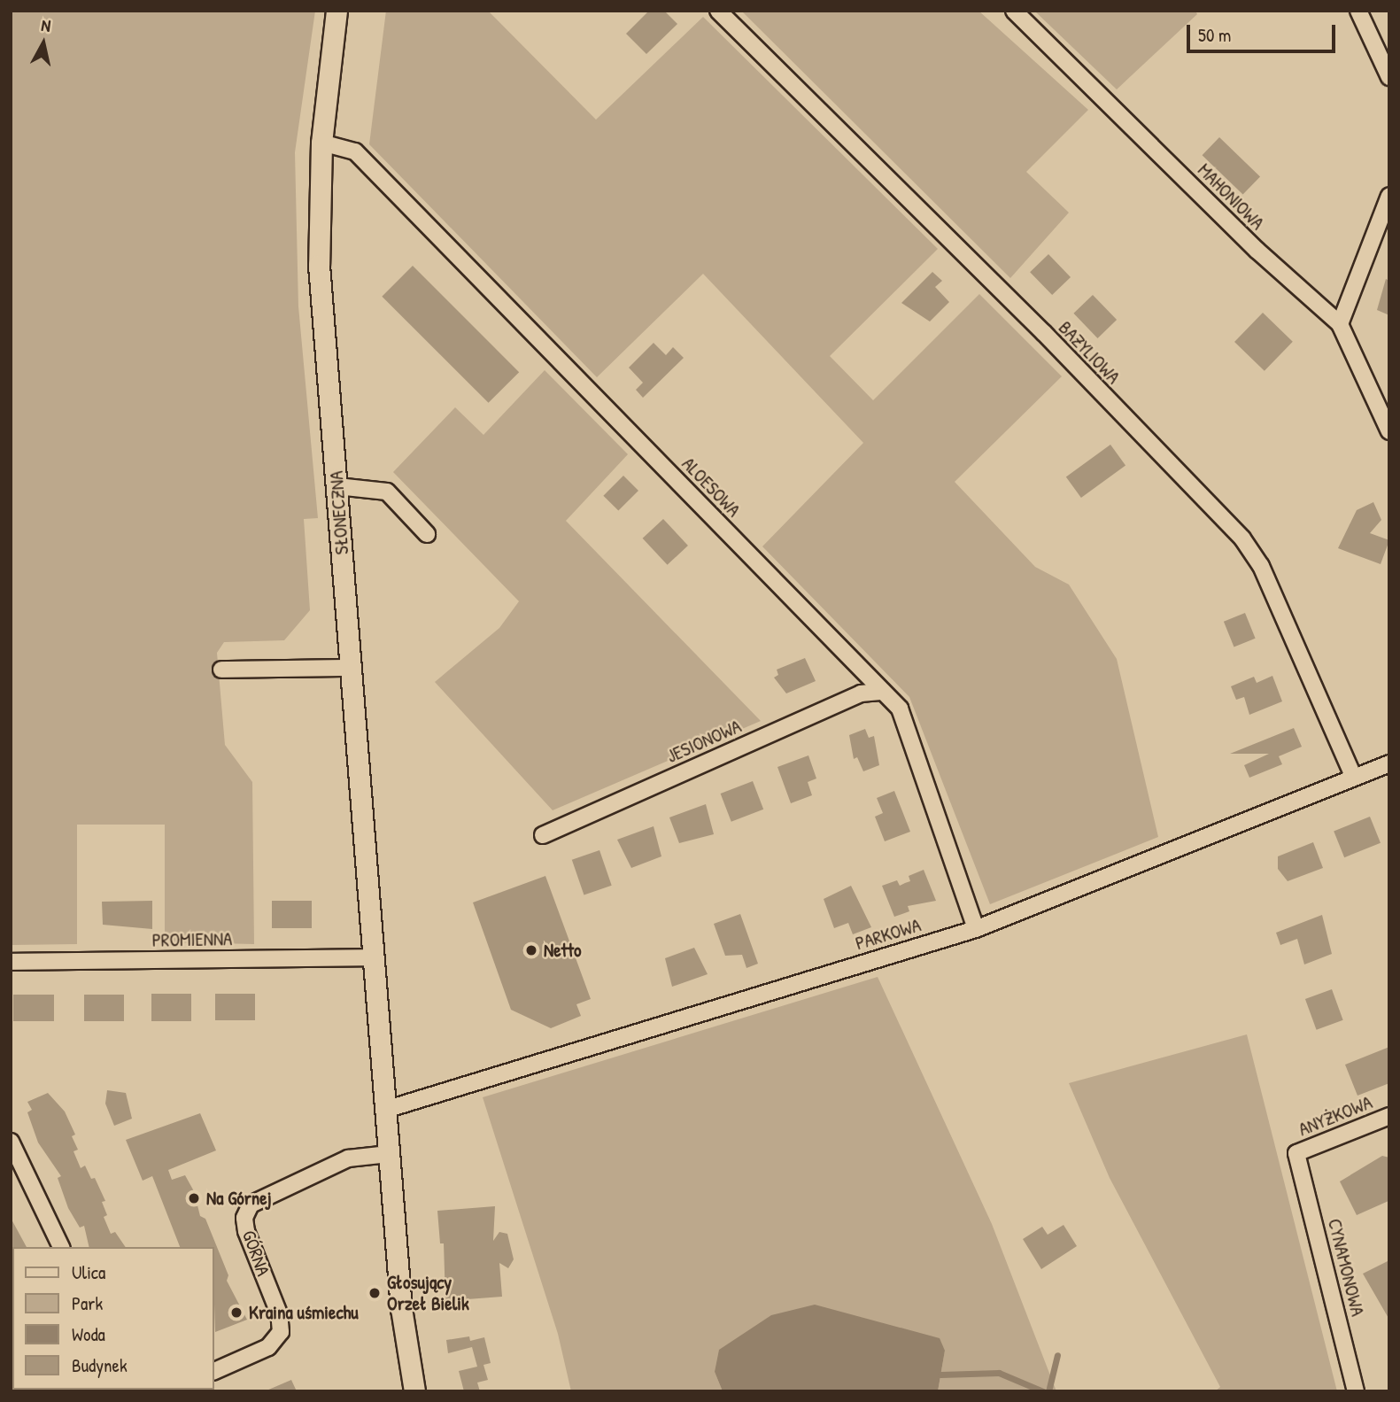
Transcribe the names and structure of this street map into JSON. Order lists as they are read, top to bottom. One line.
{"streets":{"street":["MAHONIOWA","BAZYLIOWA","ALOESOWA","SŁONECZNA","JESIONOWA","PARKOWA","PROMIENNA","ANYŻKOWA","GÓRNA","CYNAMONOWA"]},"crossings":[["BAZYLIOWA","PARKOWA"],["ALOESOWA","SŁONECZNA"],["ALOESOWA","JESIONOWA"],["ALOESOWA","PARKOWA"],["SŁONECZNA","PARKOWA"],["SŁONECZNA","PROMIENNA"],["ANYŻKOWA","CYNAMONOWA"]],"places":["Netto","Na Górnej","Głosujący Orzeł Bielik","Kraina uśmiechu"],"legend":["Ulica","Park","Woda","Budynek"],"scale_bar":"50 m","north":"top"}
